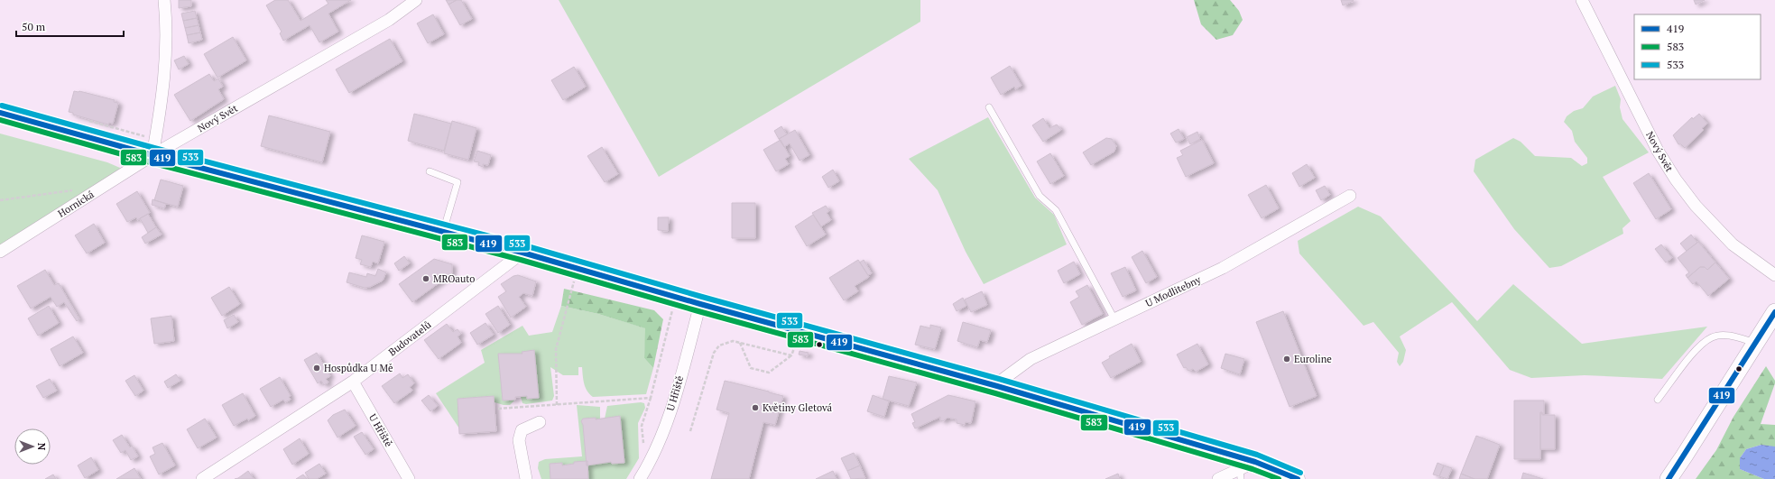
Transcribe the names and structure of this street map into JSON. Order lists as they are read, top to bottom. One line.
{"streets":{"street":["Nový Svět","Hornická","U Modlitebny","Budovatelů","U Hřiště"]},"crossings":[["Nový Svět","Hornická"],["Budovatelů","U Hřiště"]],"places":["MROauto","Euroline","Hospůdka U Mě","Květiny Gletová"],"lines":["transit line 533","transit line 419","transit line 583"],"legend":["419","583","533"],"scale_bar":"50 m","north":"right"}
